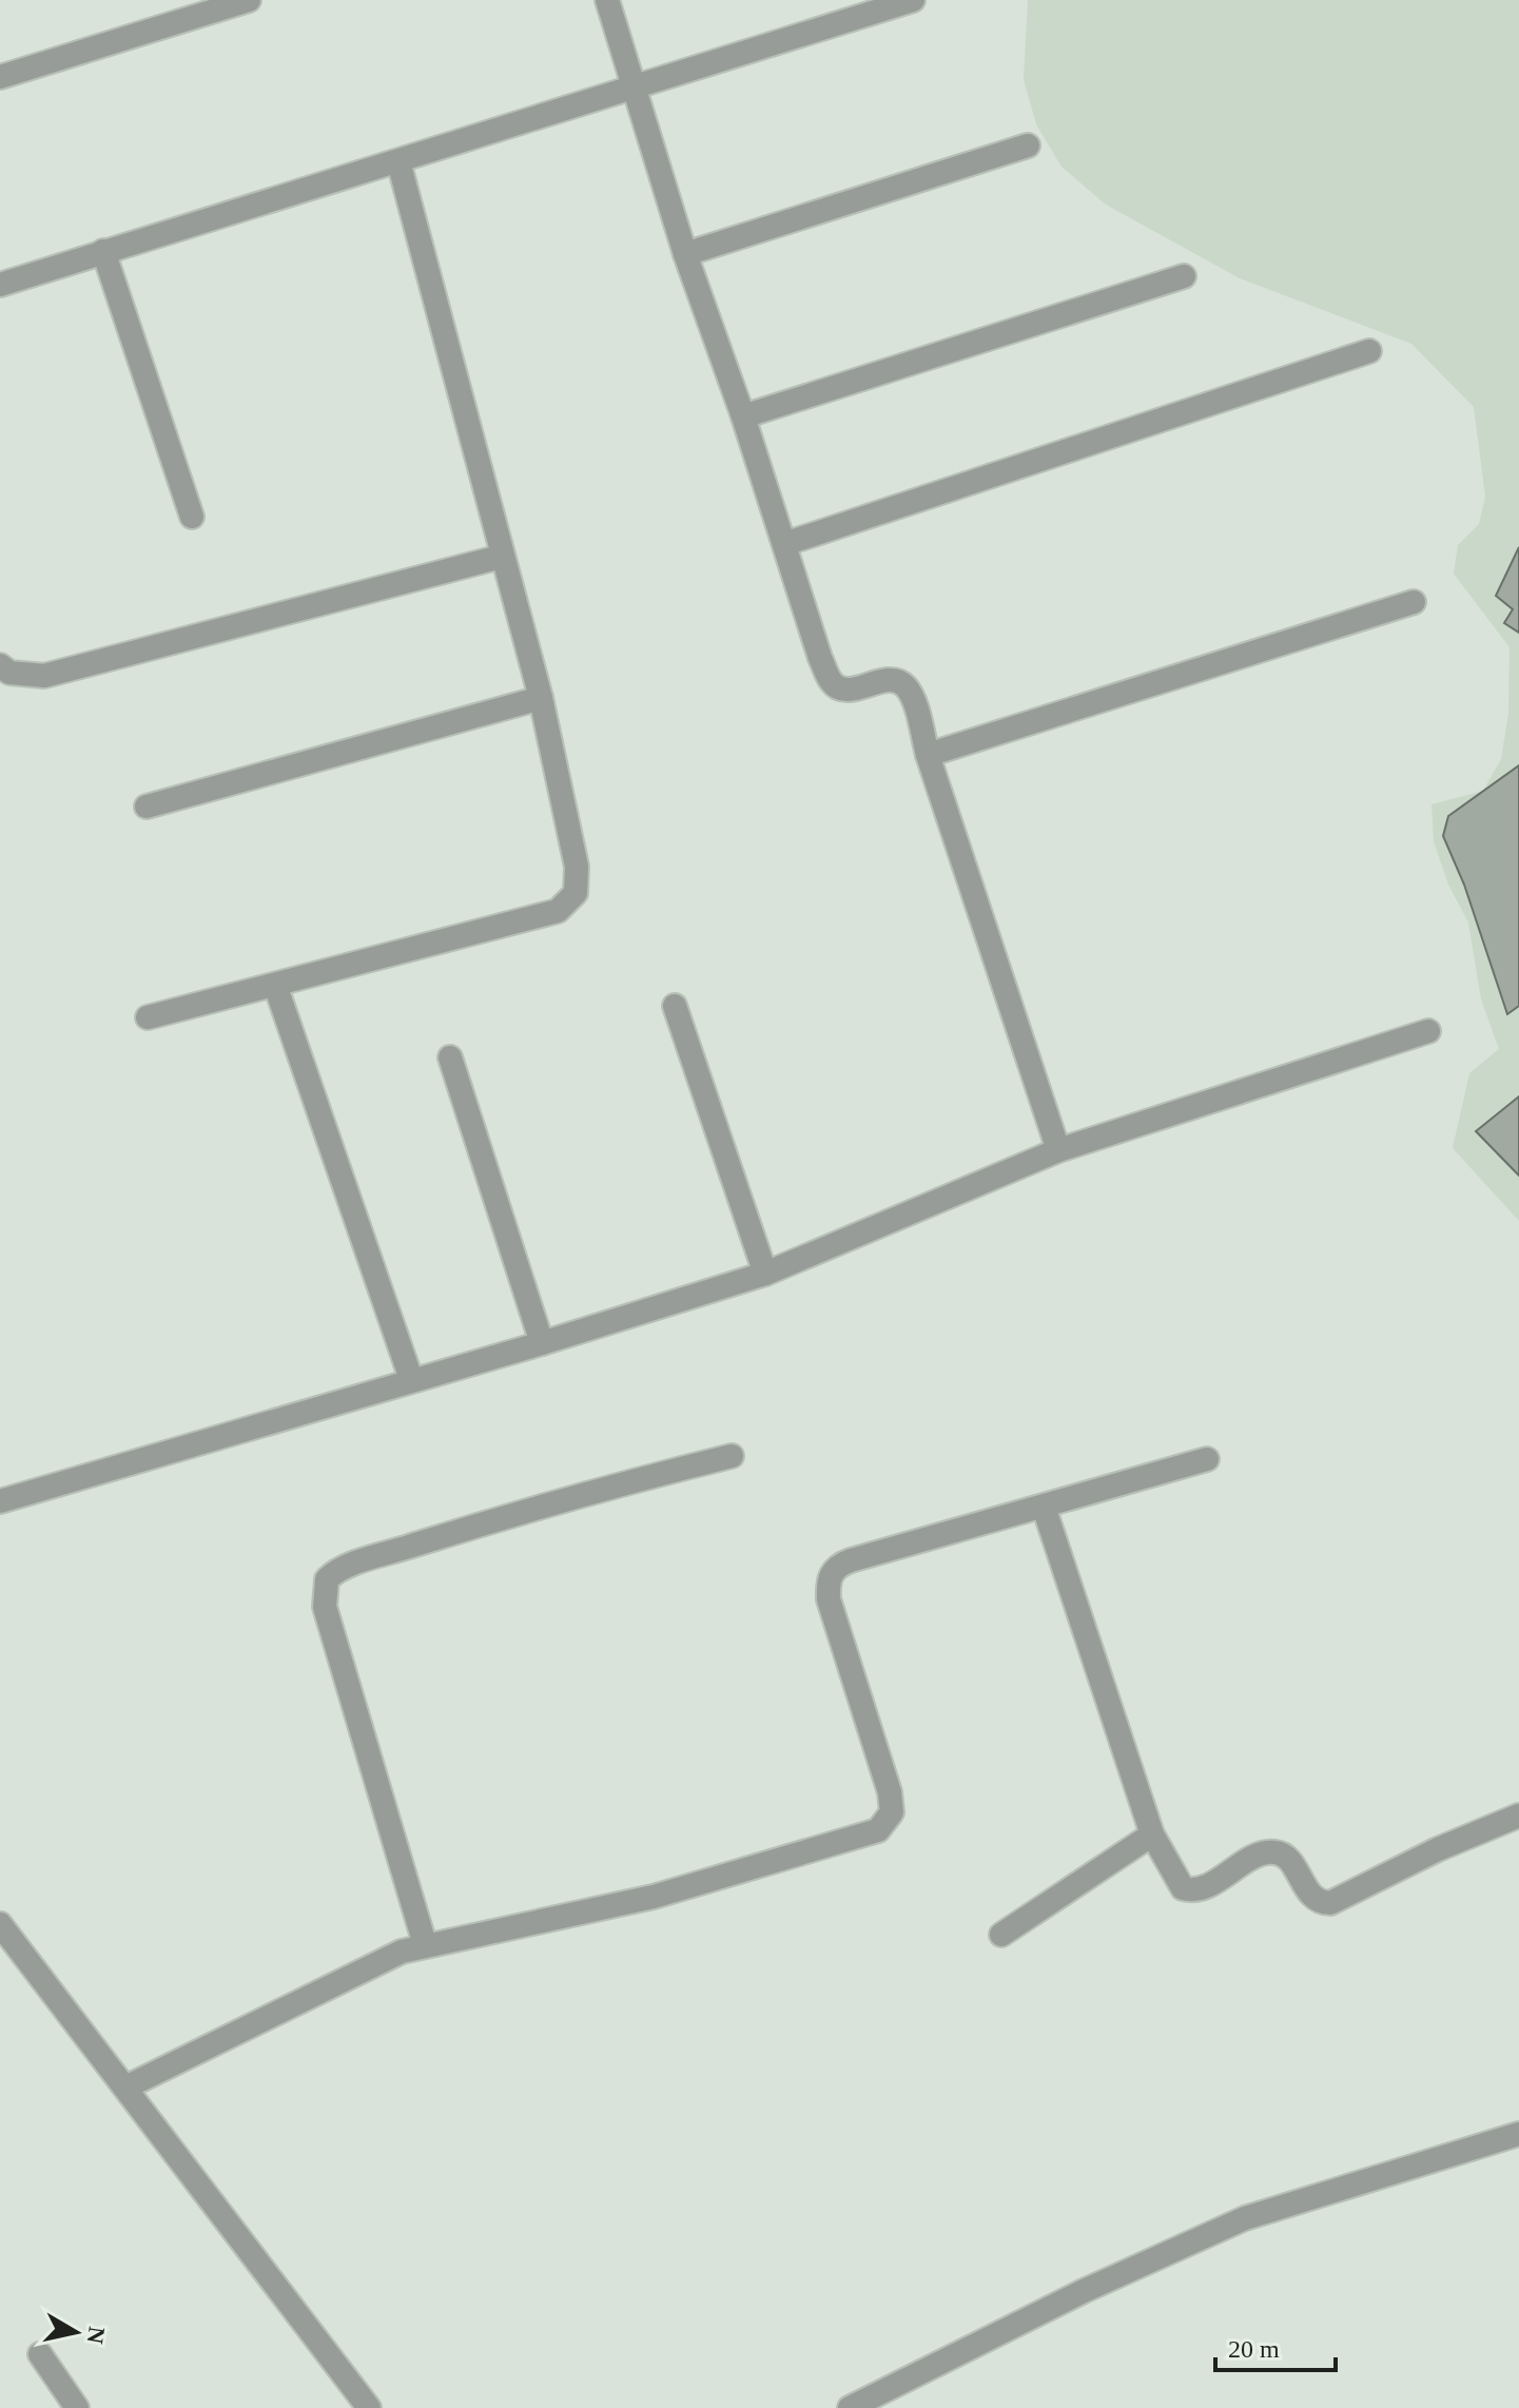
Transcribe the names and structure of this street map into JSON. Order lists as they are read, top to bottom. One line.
{"scale_bar":"20 m","north":"right"}
